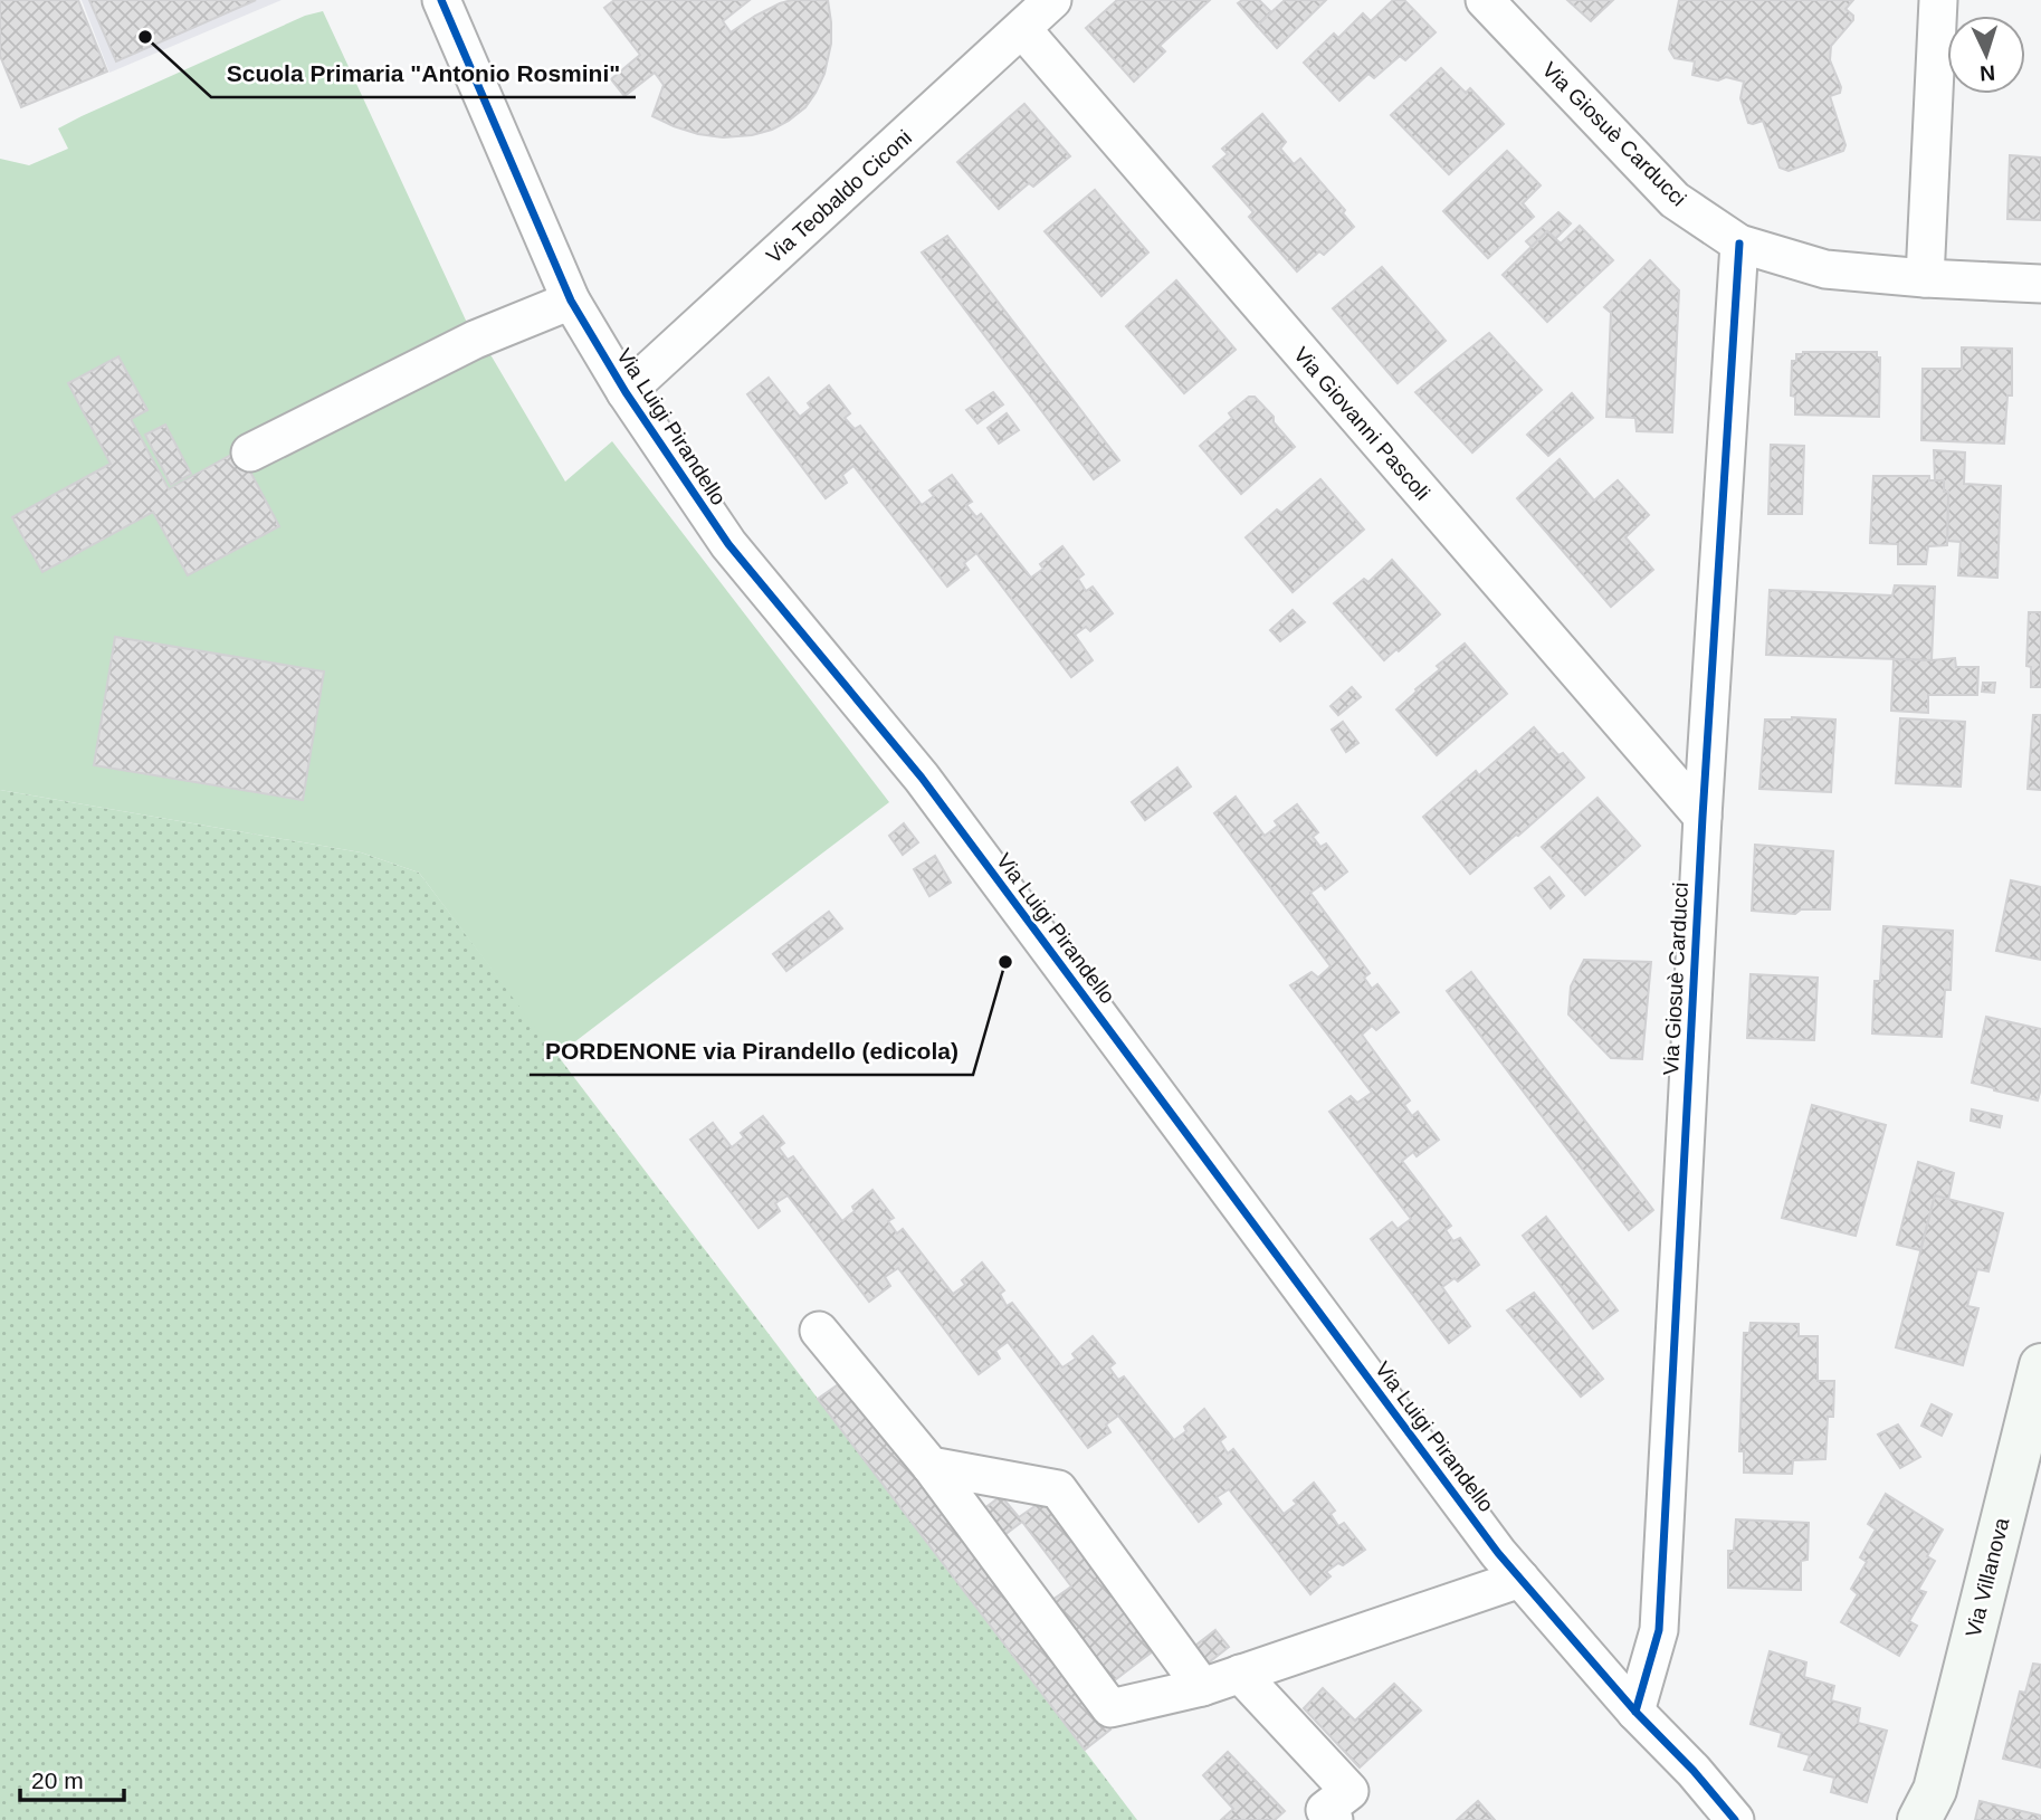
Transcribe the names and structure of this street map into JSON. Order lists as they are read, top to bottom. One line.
{"streets":{"street":["Via Giosuè Carducci","Via Teobaldo Ciconi","Via Giovanni Pascoli","Via Luigi Pirandello","Via Villanova"]},"crossings":[["Via Giosuè Carducci","Via Giovanni Pascoli"],["Via Giosuè Carducci","Via Luigi Pirandello"],["Via Teobaldo Ciconi","Via Giovanni Pascoli"],["Via Teobaldo Ciconi","Via Luigi Pirandello"]],"places":["Scuola Primaria \"Antonio Rosmini\"","PORDENONE via Pirandello (edicola)"],"scale_bar":"20 m","north":"bottom"}
